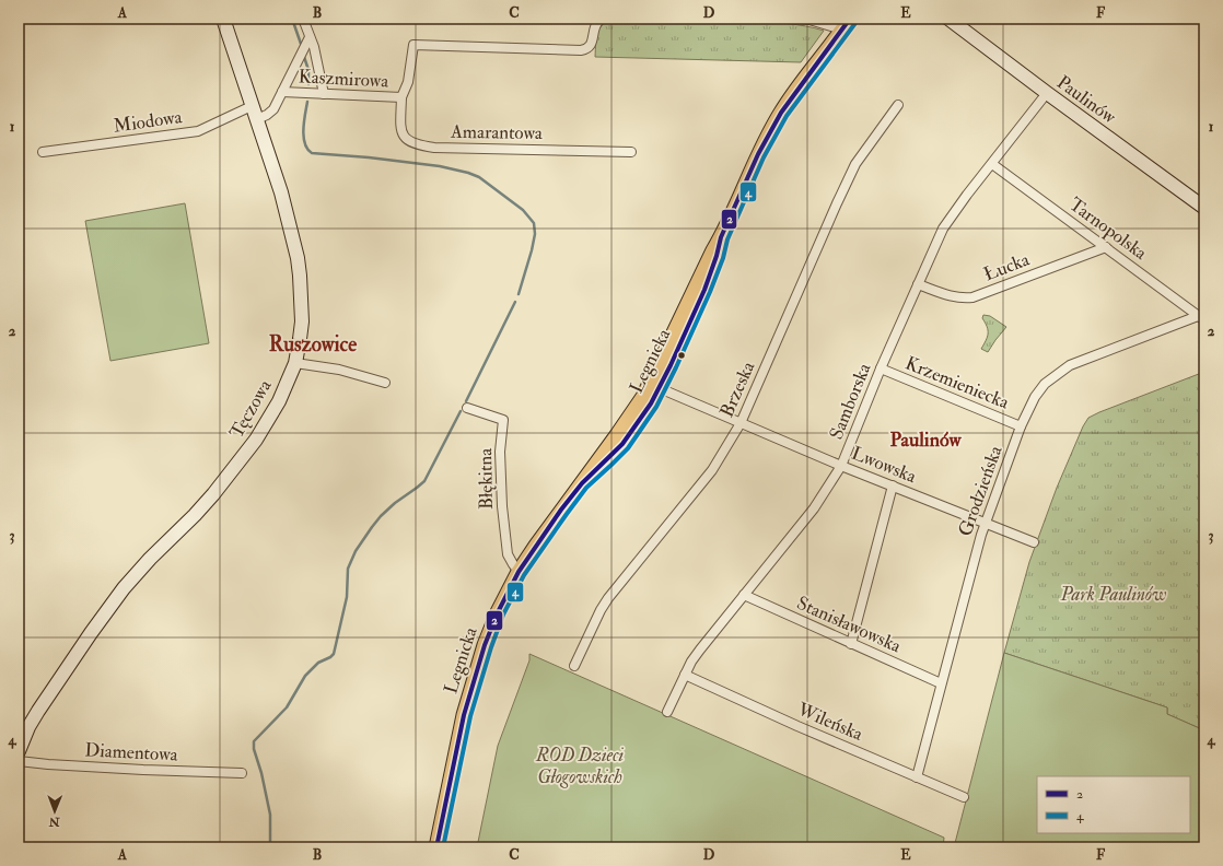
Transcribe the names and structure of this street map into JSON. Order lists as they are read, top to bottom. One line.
{"streets":{"main road":["Legnicka"],"street":["Kaszmirowa","Paulinów","Miodowa","Amarantowa","Tarnopolska","Łucka","Krzemieniecka","Brzeska","Samborska","Tęczowa","Lwowska","Błękitna","Grodzieńska","Stanisławowska","Wileńska","Diamentowa"]},"crossings":[["Kaszmirowa","Amarantowa"],["Paulinów","Samborska"],["Miodowa","Tęczowa"],["Tarnopolska","Łucka"],["Tarnopolska","Samborska"],["Tarnopolska","Grodzieńska"],["Łucka","Samborska"],["Legnicka","Lwowska"],["Legnicka","Błękitna"],["Krzemieniecka","Samborska"],["Krzemieniecka","Grodzieńska"],["Brzeska","Lwowska"],["Samborska","Lwowska"],["Samborska","Stanisławowska"],["Samborska","Wileńska"],["Lwowska","Grodzieńska"],["Grodzieńska","Stanisławowska"],["Grodzieńska","Wileńska"]],"districts":["Ruszowice","Paulinów"],"parks":["Park Paulinów","ROD Dzieci Głogowskich"],"lines":["transit line 2","transit line 4"],"legend":["2","4"],"north":"bottom","grid":{"columns":["A","B","C","D","E","F"],"rows":["1","2","3","4"]}}
